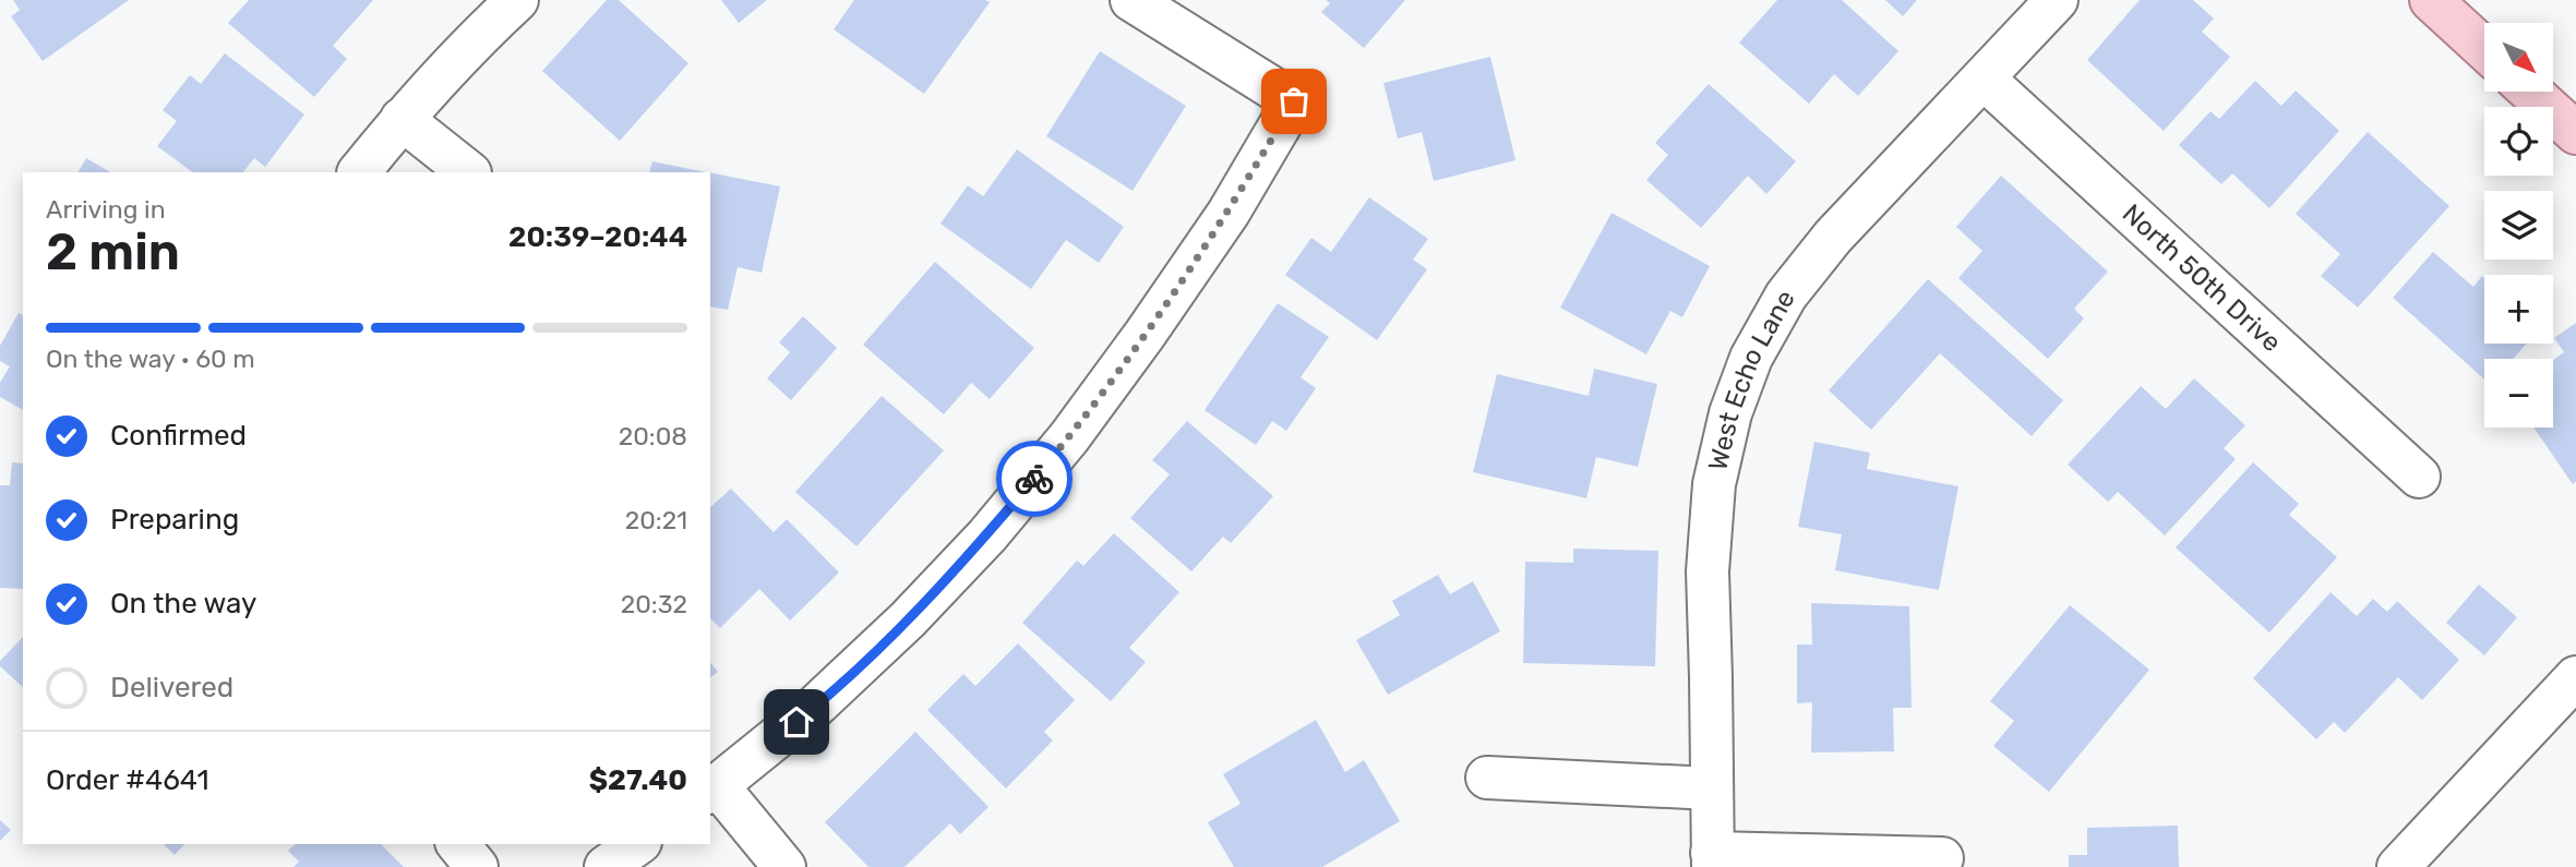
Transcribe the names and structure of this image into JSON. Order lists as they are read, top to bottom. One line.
{"streets":{"street":["North 50th Drive","West Echo Lane"]},"crossings":[["North 50th Drive","West Echo Lane"]],"north":"bottom right","page":{"map_buttons":["+","−"],"heading":["2 min","Arriving in","20:39–20:44"],"panel":["Order #4641","$27.40"],"bar":"On the way · 60 m","list":[["Confirmed","20:08"],["Preparing","20:21"],["On the way","20:32"],"Delivered"]}}
